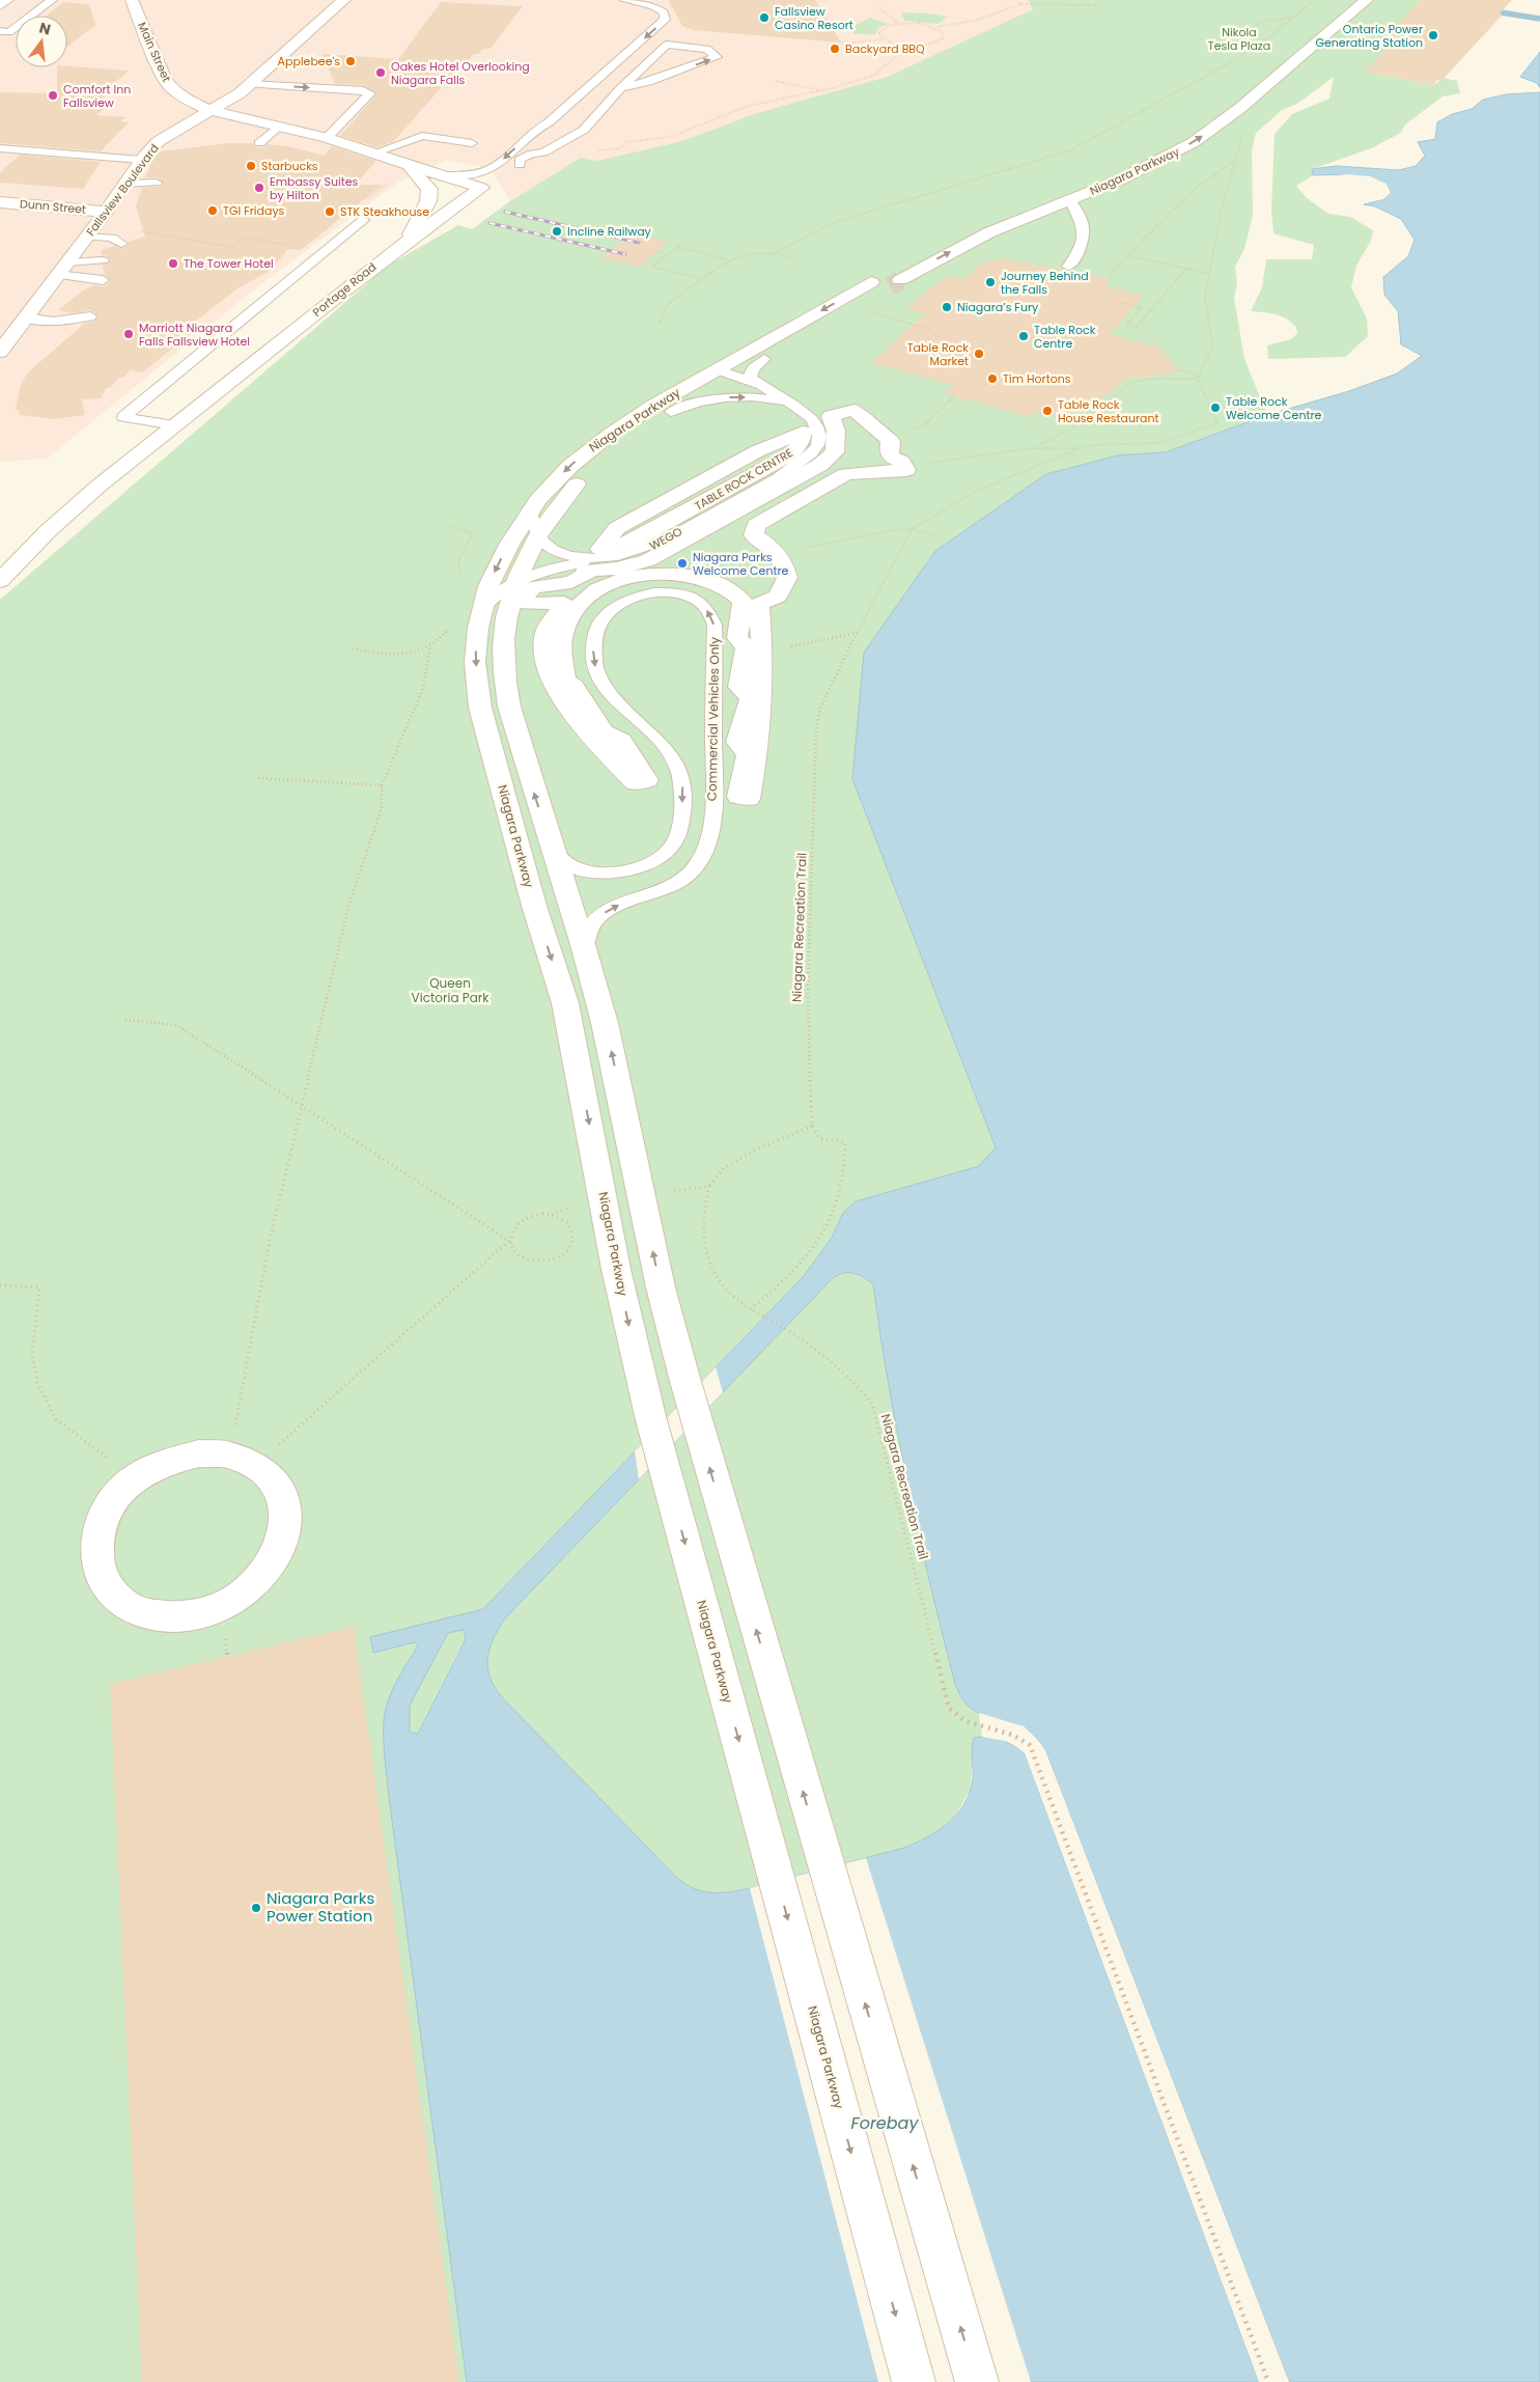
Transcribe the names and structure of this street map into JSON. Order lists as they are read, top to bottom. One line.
{"streets":{"main road":["Main Street","Niagara Parkway","Fallsview Boulevard","Dunn Street","Portage Road","TABLE ROCK CENTRE"],"lane":["WEGO","Commercial Vehicles Only"],"path":["Niagara Recreation Trail"]},"crossings":[["Main Street","Fallsview Boulevard"],["Niagara Parkway","WEGO"],["Niagara Parkway","Commercial Vehicles Only"],["Fallsview Boulevard","Dunn Street"]],"water":["Forebay"],"parks":["Nikola Tesla Plaza","Queen Victoria Park"],"places":["Fallsview Casino Resort","Ontario Power Generating Station","Backyard BBQ","Applebee's","Oakes Hotel Overlooking Niagara Falls","Comfort Inn Fallsview","Starbucks","Embassy Suites by Hilton","TGI Fridays","STK Steakhouse","Incline Railway","The Tower Hotel","Journey Behind the Falls","Niagara’s Fury","Marriott Niagara Falls Fallsview Hotel","Table Rock Centre","Table Rock Market","Tim Hortons","Table Rock Welcome Centre","Table Rock House Restaurant","Niagara Parks Welcome Centre","Niagara Parks Power Station"],"north":"top"}
